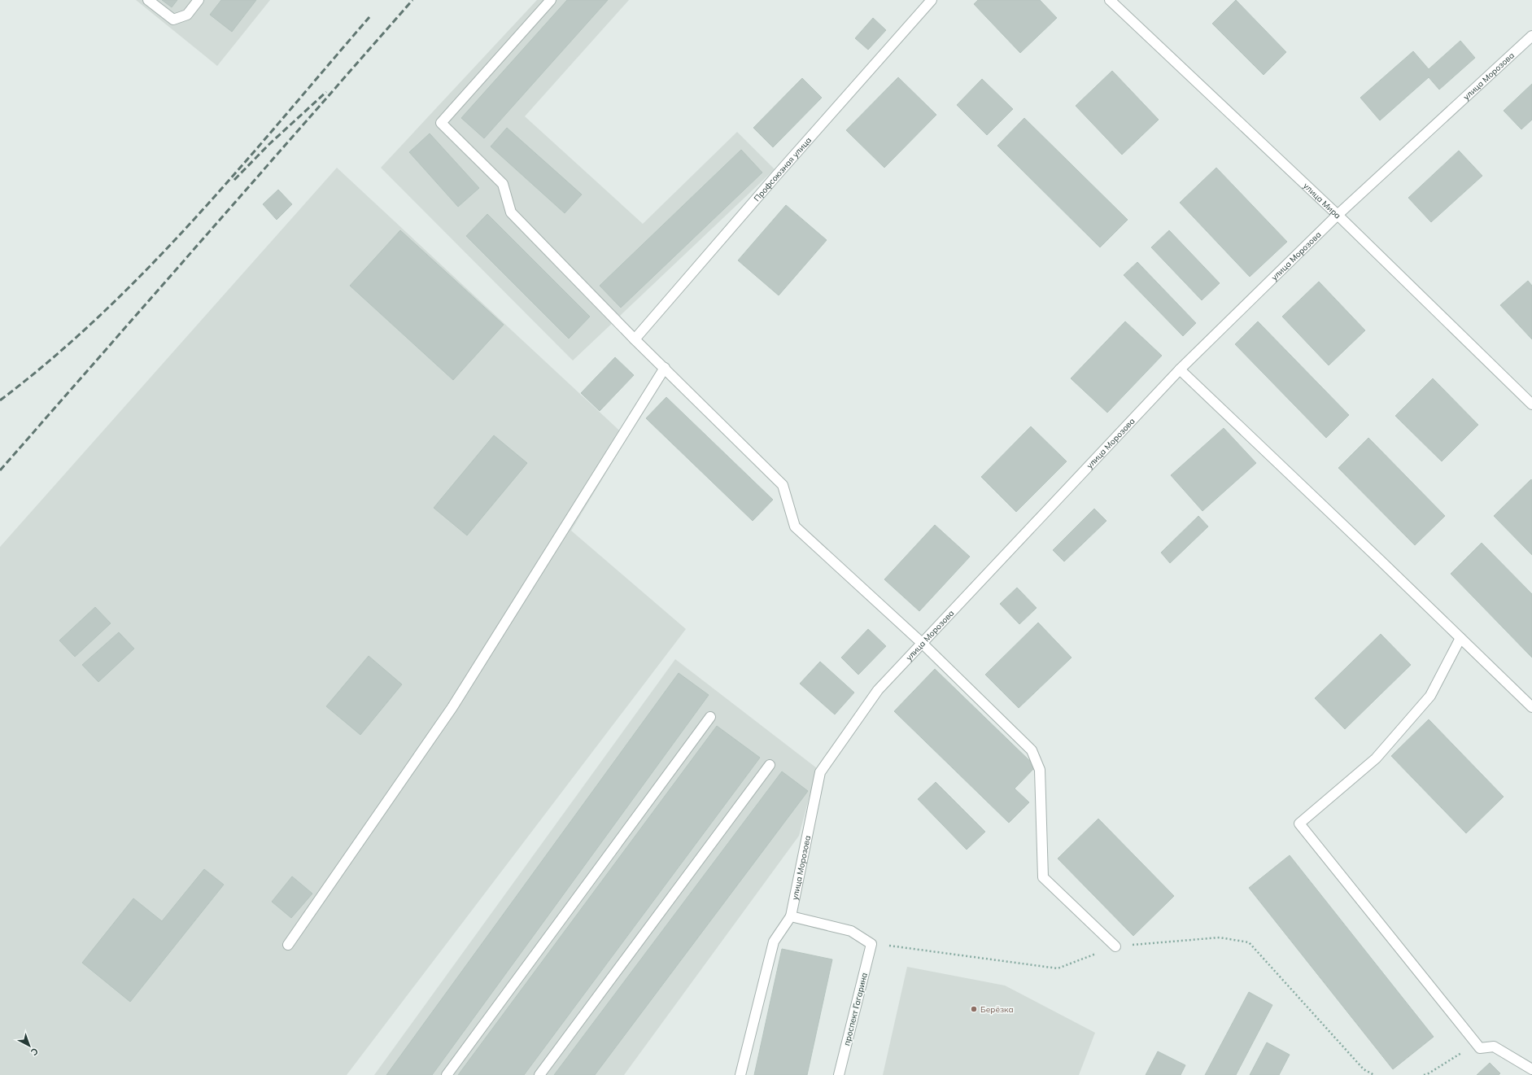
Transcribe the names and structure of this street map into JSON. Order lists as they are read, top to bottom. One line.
{"streets":{"street":["улица Морозова","Профсоюзная улица","улица Мира","проспект Гагарина"]},"crossings":[["улица Морозова","улица Мира"]],"places":["Берёзка"],"north":"bottom right"}
